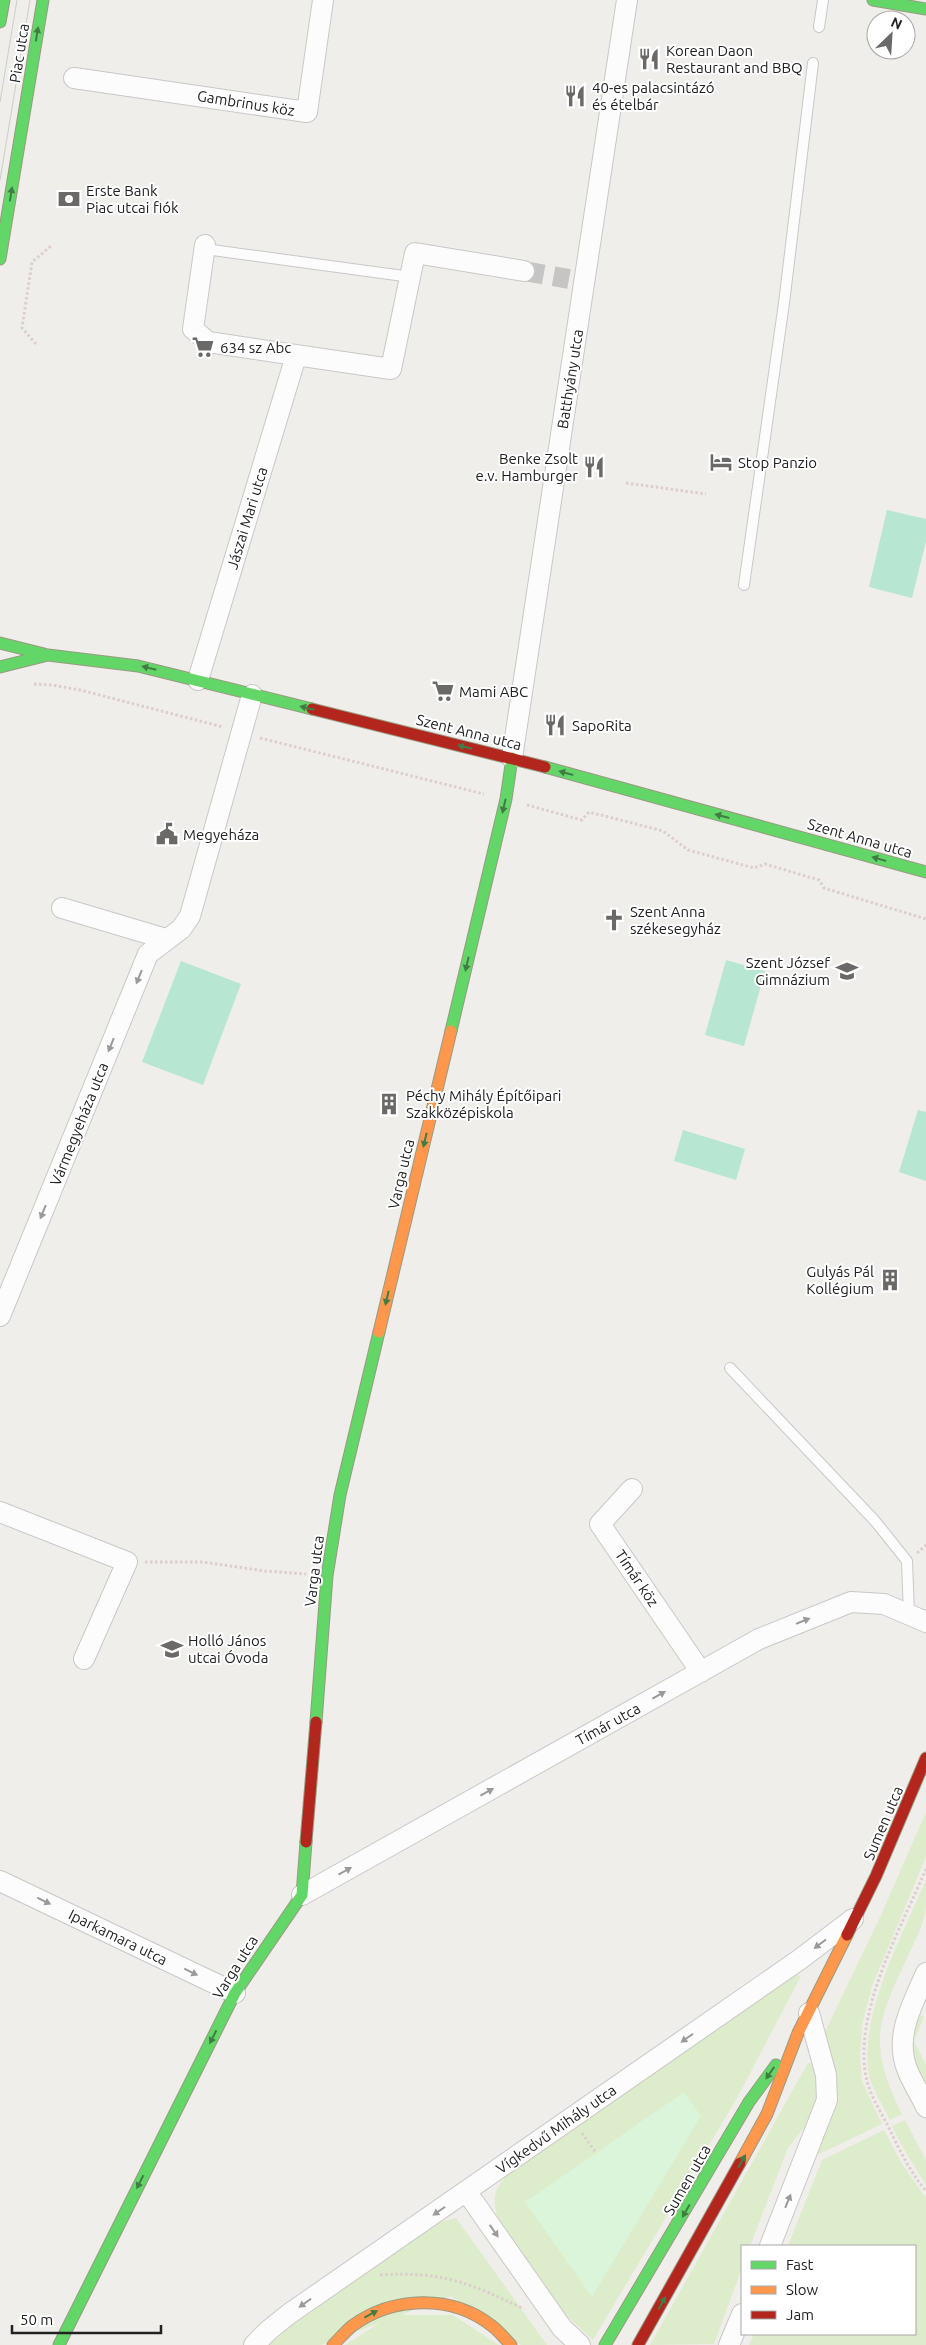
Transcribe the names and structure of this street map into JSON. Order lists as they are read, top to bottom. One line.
{"streets":{"street":["Piac utca","Gambrinus köz","Batthyány utca","Jászai Mari utca","Szent Anna utca","Vármegyeháza utca","Varga utca","Tímár köz","Tímár utca","Sumen utca","Iparkamara utca","Vígkedvű Mihály utca"]},"crossings":[["Batthyány utca","Szent Anna utca"],["Batthyány utca","Varga utca"],["Jászai Mari utca","Szent Anna utca"],["Szent Anna utca","Vármegyeháza utca"],["Szent Anna utca","Varga utca"],["Varga utca","Tímár utca"],["Varga utca","Iparkamara utca"],["Tímár köz","Tímár utca"],["Sumen utca","Vígkedvű Mihály utca"]],"one_way":["Piac utca","Szent Anna utca","Vármegyeháza utca","Varga utca","Tímár utca","Iparkamara utca","Vígkedvű Mihály utca"],"places":{"restaurant":["Korean Daon Restaurant and BBQ","40-es palacsintázó és ételbár","Benke Zsolt e.v. Hamburger","SapoRita"],"bank":["Erste Bank Piac utcai fiók"],"supermarket":["634 sz Abc","Mami ABC"],"hotel":["Stop Panzio"],"public building":["Megyeháza"],"church":["Szent Anna székesegyház"],"school or university":["Szent József Gimnázium","Holló János utcai Óvoda"],"building":["Péchy Mihály Építőipari Szakközépiskola","Gulyás Pál Kollégium"]},"legend":["Fast","Slow","Jam"],"scale_bar":"50 m","north":"top right"}
